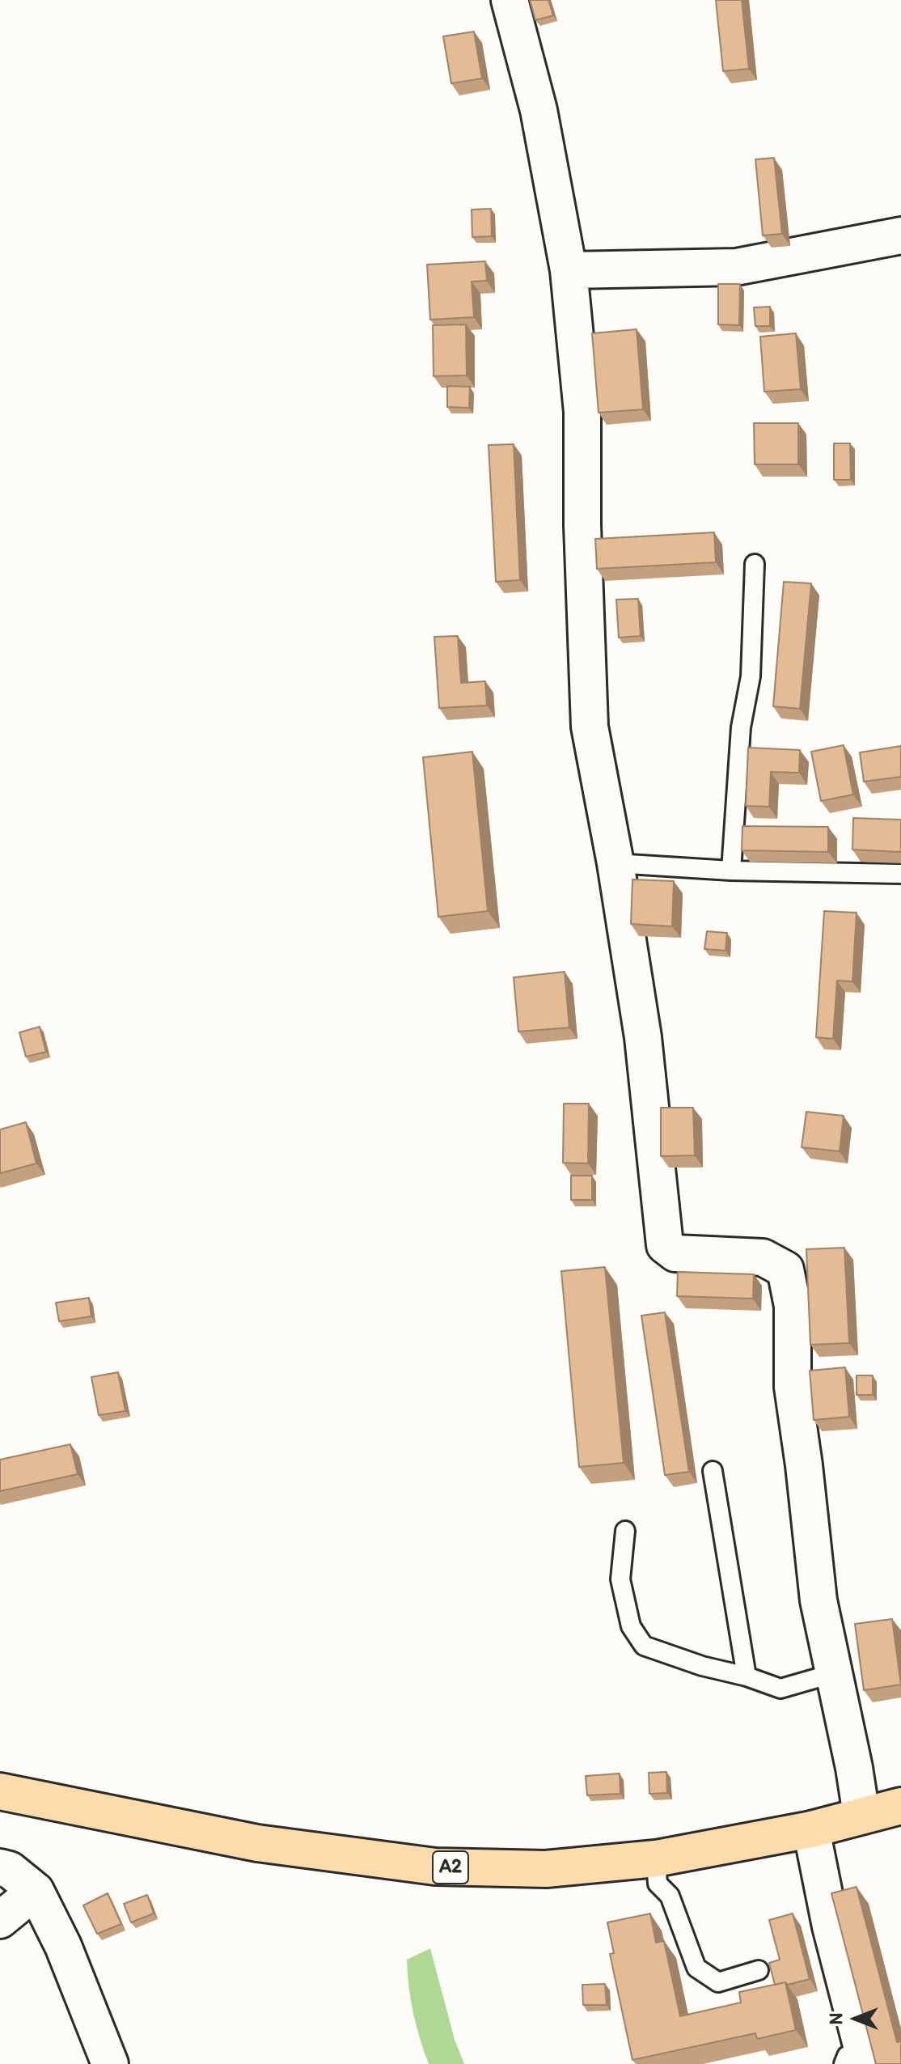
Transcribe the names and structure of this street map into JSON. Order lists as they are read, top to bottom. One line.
{"streets":{"main road":["A2"]},"north":"left"}
